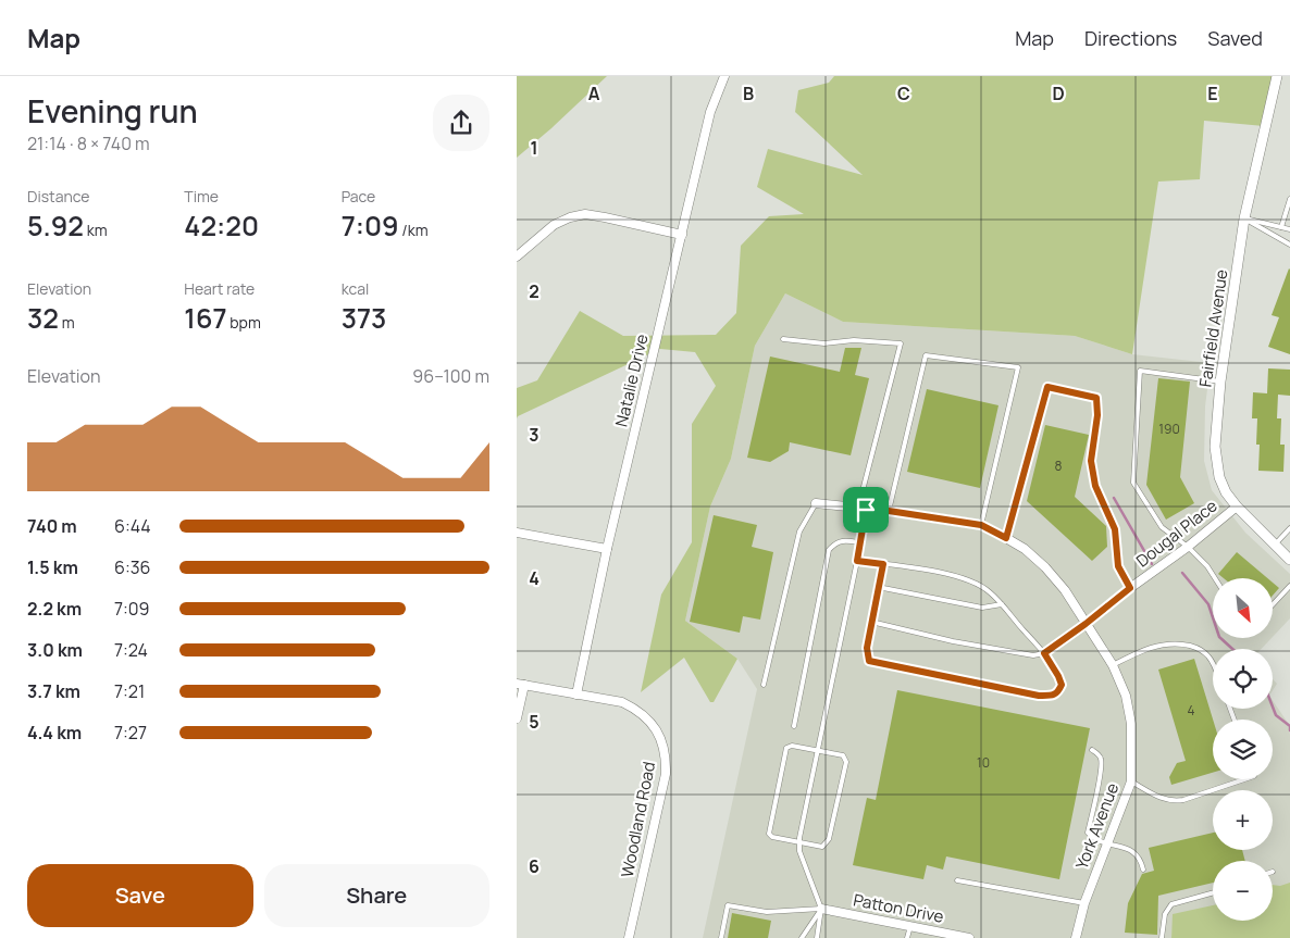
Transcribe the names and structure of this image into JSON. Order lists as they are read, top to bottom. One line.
{"streets":{"street":["Fairfield Avenue","Natalie Drive","Dougal Place","Woodland Road","York Avenue","Patton Drive"]},"crossings":[["Fairfield Avenue","Dougal Place"],["Natalie Drive","Woodland Road"],["Dougal Place","York Avenue"]],"house_numbers":["190","8","4","10"],"north":"bottom right","page":{"header":"Map","nav":["Map","Directions","Saved"],"heading":["Evening run","21:14 · 8 × 740 m"],"stats":[["Distance","5.92 km"],["Time","42:20"],["Pace","7:09 /km"],["Elevation","32 m"],["Heart rate","167 bpm"],["kcal","373"]],"chart":["Elevation","96–100 m"],"list":[{"name":"740 m","note":"6:44"},{"name":"1.5 km","note":"6:36"},{"name":"2.2 km","note":"7:09"},{"name":"3.0 km","note":"7:24"},{"name":"3.7 km","note":"7:21"},{"name":"4.4 km","note":"7:27"}],"map_buttons":["+","−"],"buttons":["Save","Share"]},"grid":{"columns":["A","B","C","D","E"],"rows":["1","2","3","4","5","6"]}}
